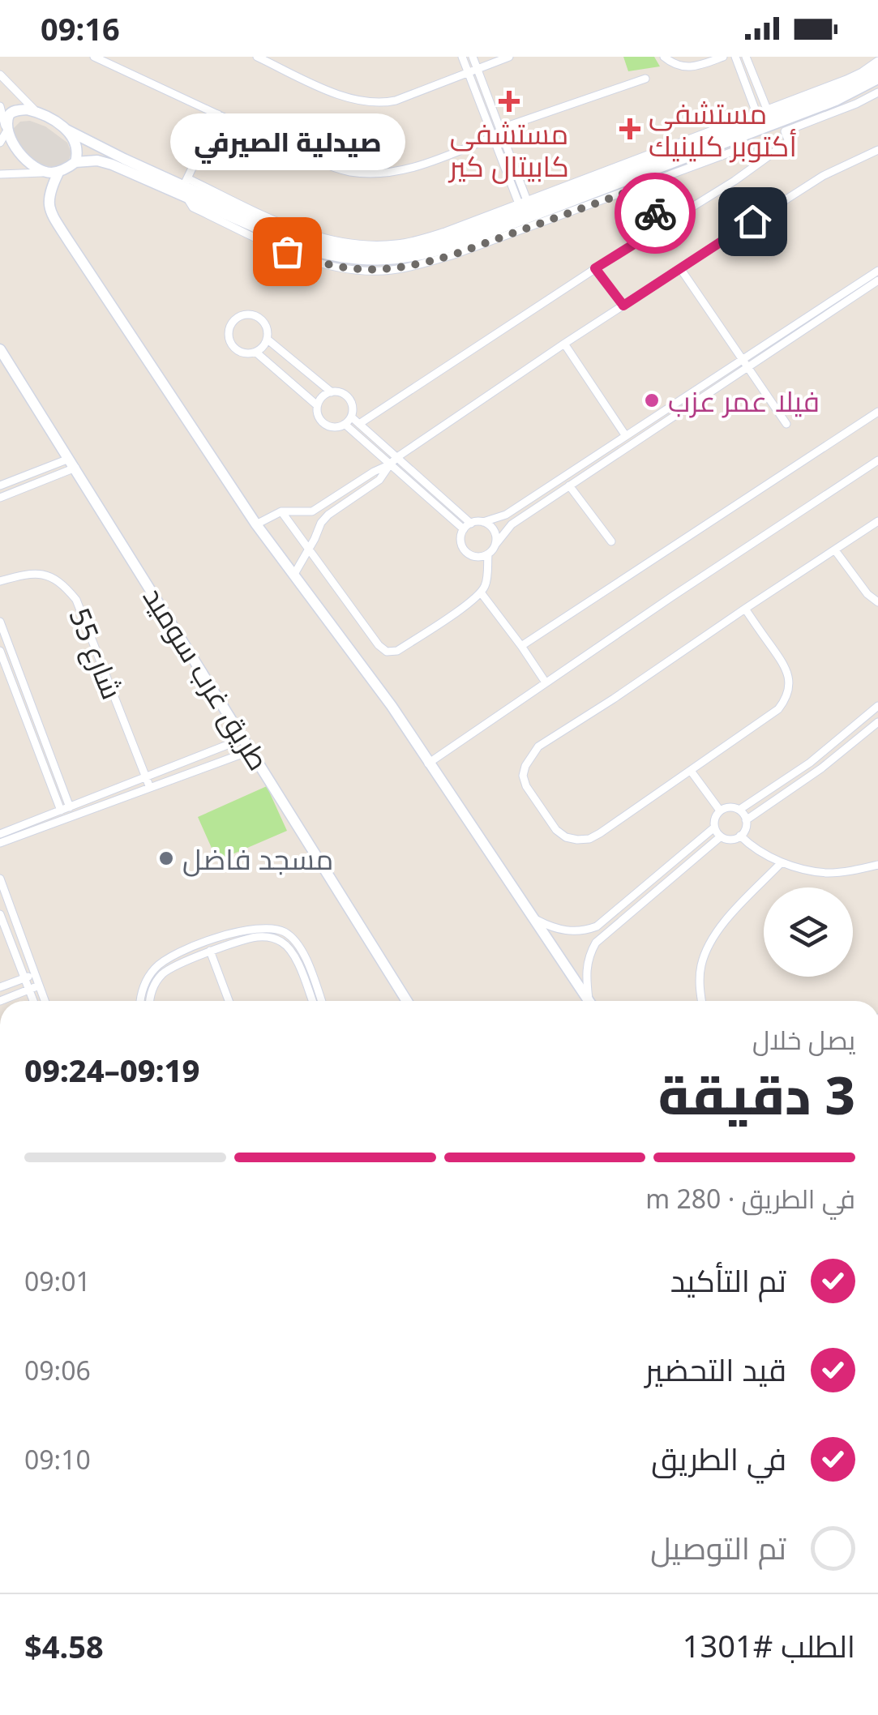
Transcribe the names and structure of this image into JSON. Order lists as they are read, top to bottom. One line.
{"streets":{"street":["شارع 55","طريق غرب سوميد"]},"places":{"health":["مستشفى كابيتال كير","مستشفى أكتوبر كلينيك"],"other":["صيدلية الصيرفي","فيلا عمر عزب","مسجد فاضل"]},"page":{"status":"09:16","bubble":"صيدلية الصيرفي","heading":["3 دقيقة","يصل خلال","09:19–09:24"],"panel":["الطلب #1301","$4.58"],"bar":"في الطريق · 280 m","list":[["تم التأكيد","09:01"],["قيد التحضير","09:06"],["في الطريق","09:10"],"تم التوصيل"]}}
